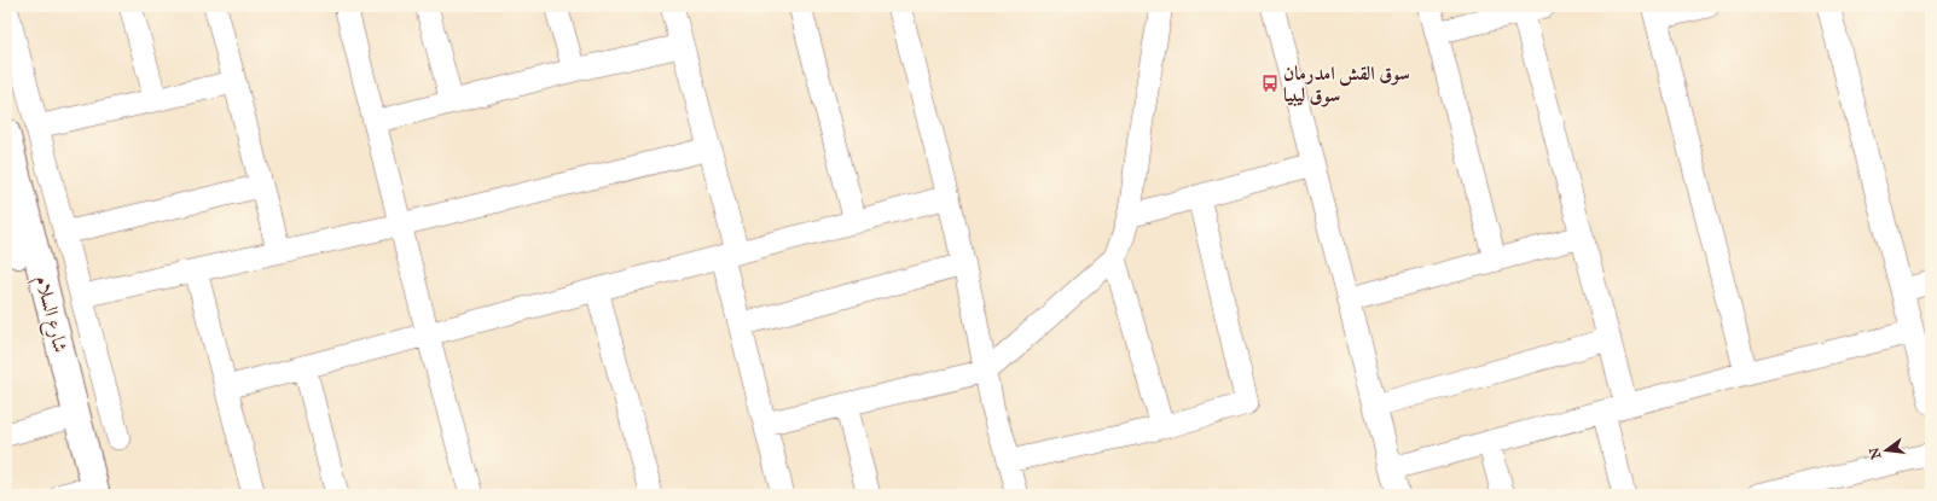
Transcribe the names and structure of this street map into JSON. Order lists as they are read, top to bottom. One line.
{"streets":{"main road":["شارع السلام"]},"places":{"bus stop":["سوق القش امدرمان سوق ليبيا"]},"north":"left"}
